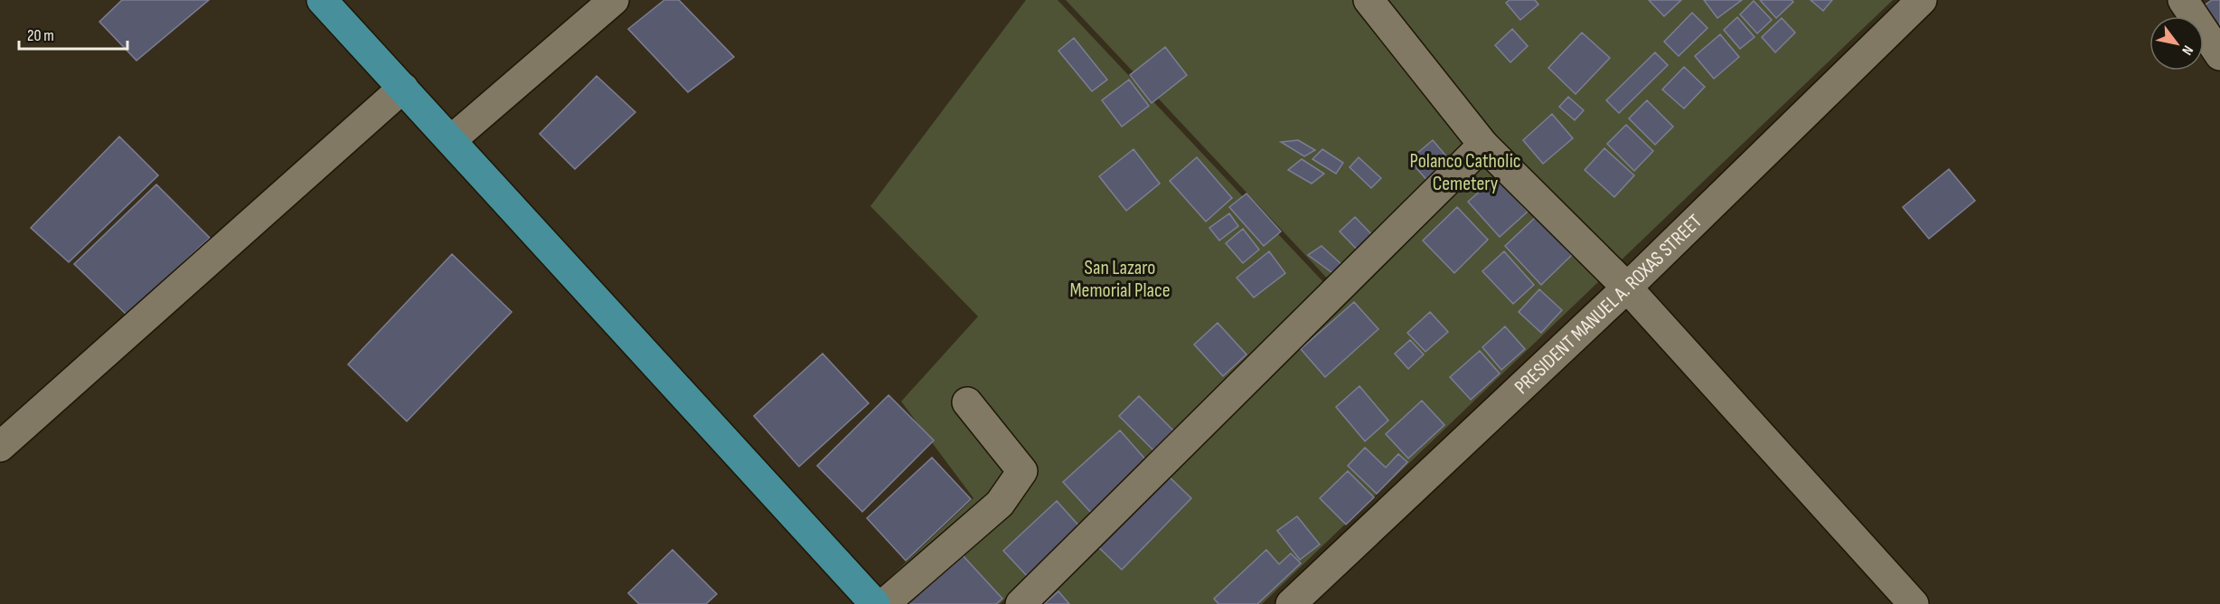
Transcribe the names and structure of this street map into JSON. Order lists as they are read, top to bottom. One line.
{"streets":{"street":["PRESIDENT MANUEL A. ROXAS STREET"]},"parks":["Polanco Catholic Cemetery","San Lazaro Memorial Place"],"scale_bar":"20 m","north":"bottom right"}
